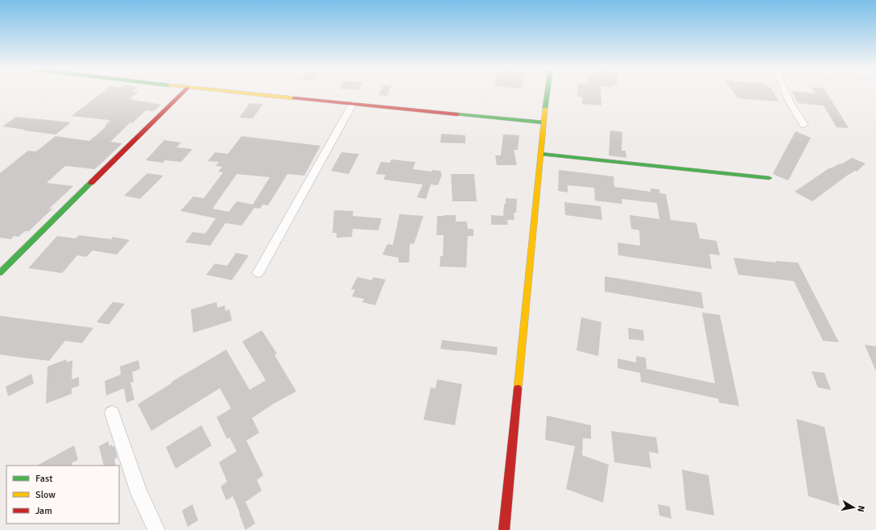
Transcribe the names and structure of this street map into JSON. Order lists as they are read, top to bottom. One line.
{"legend":["Fast","Slow","Jam"],"north":"right"}
